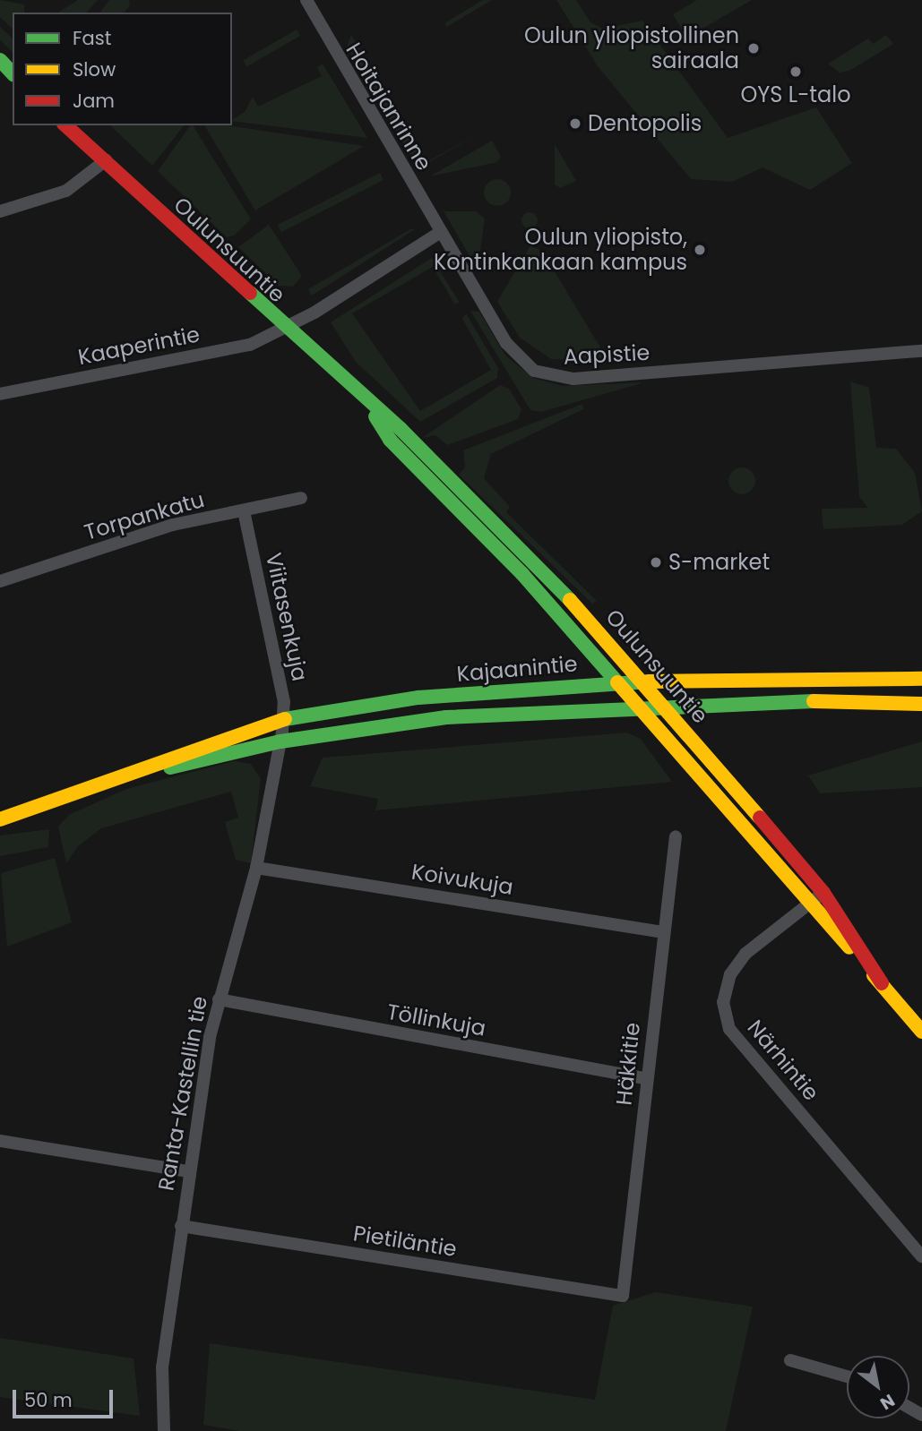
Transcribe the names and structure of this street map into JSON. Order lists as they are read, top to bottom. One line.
{"streets":{"main road":["Oulunsuuntie","Kajaanintie"],"street":["Hoitajanrinne","Kaaperintie","Aapistie","Torpankatu","Viitasenkuja","Koivukuja","Töllinkuja","Närhintie","Häkkitie","Ranta-Kastellin tie","Pietiläntie"]},"crossings":[["Hoitajanrinne","Aapistie"],["Oulunsuuntie","Kaaperintie"],["Oulunsuuntie","Kajaanintie"],["Oulunsuuntie","Närhintie"],["Torpankatu","Viitasenkuja"],["Viitasenkuja","Kajaanintie"],["Viitasenkuja","Ranta-Kastellin tie"],["Kajaanintie","Ranta-Kastellin tie"],["Koivukuja","Häkkitie"],["Koivukuja","Ranta-Kastellin tie"],["Töllinkuja","Häkkitie"],["Töllinkuja","Ranta-Kastellin tie"],["Häkkitie","Pietiläntie"],["Ranta-Kastellin tie","Pietiläntie"]],"places":["Oulun yliopistollinen sairaala","OYS L-talo","Dentopolis","Oulun yliopisto, Kontinkankaan kampus","S-market"],"legend":["Fast","Slow","Jam"],"scale_bar":"50 m","north":"bottom right"}
